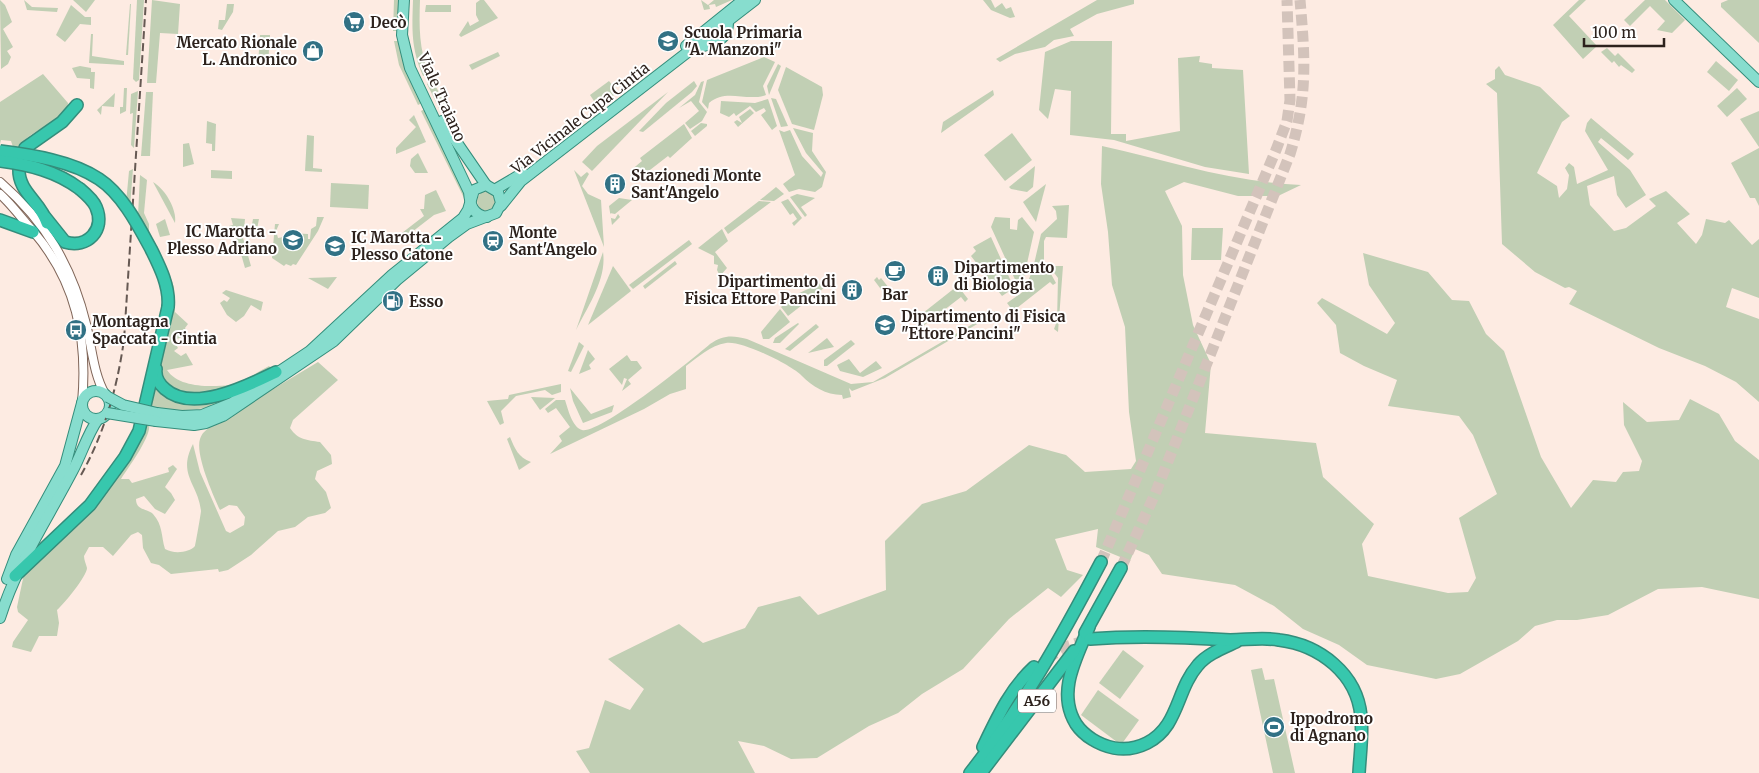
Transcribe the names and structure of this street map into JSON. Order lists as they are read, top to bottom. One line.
{"streets":{"highway":["A56"],"main road":["Viale Traiano","Via Vicinale Cupa Cintia"]},"crossings":[["Viale Traiano","Via Vicinale Cupa Cintia"]],"places":{"supermarket":["Decò"],"school or university":["Scuola Primaria \"A. Manzoni\"","IC Marotta - Plesso Adriano","IC Marotta - Plesso Catone","Dipartimento di Fisica \"Ettore Pancini\""],"shop":["Mercato Rionale L. Andronico"],"building":["Stazionedi Monte Sant'Angelo","Dipartimento di Biologia","Dipartimento di Fisica Ettore Pancini"],"station":["Monte Sant'Angelo"],"cafe":["Bar"],"fuel station":["Esso"],"bus stop":["Montagna Spaccata - Cintia"],"sports":["Ippodromo di Agnano"]},"scale_bar":"100 m"}
